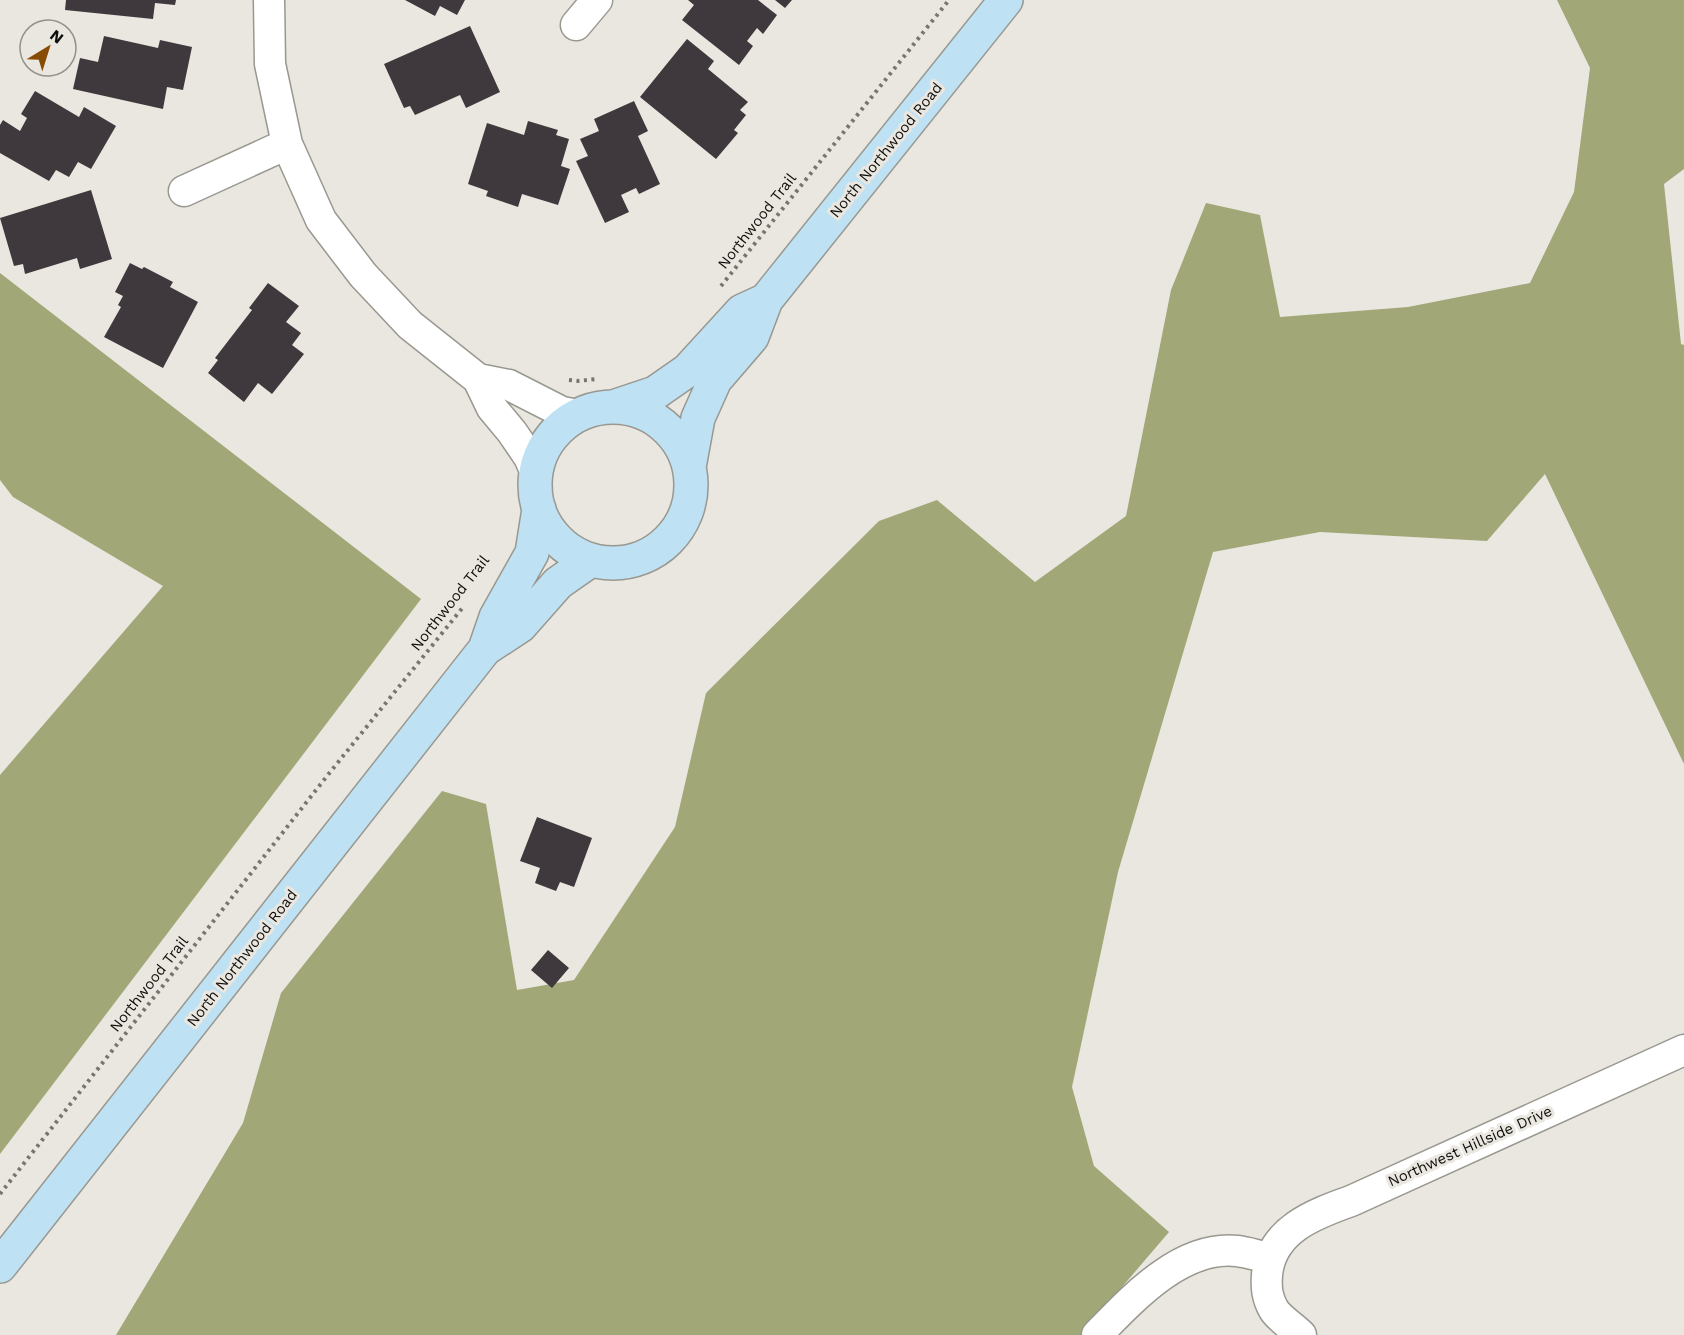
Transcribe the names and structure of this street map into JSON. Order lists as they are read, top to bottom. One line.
{"streets":{"street":["North Northwood Road","Northwest Hillside Drive"],"path":["Northwood Trail"]},"north":"top right"}
